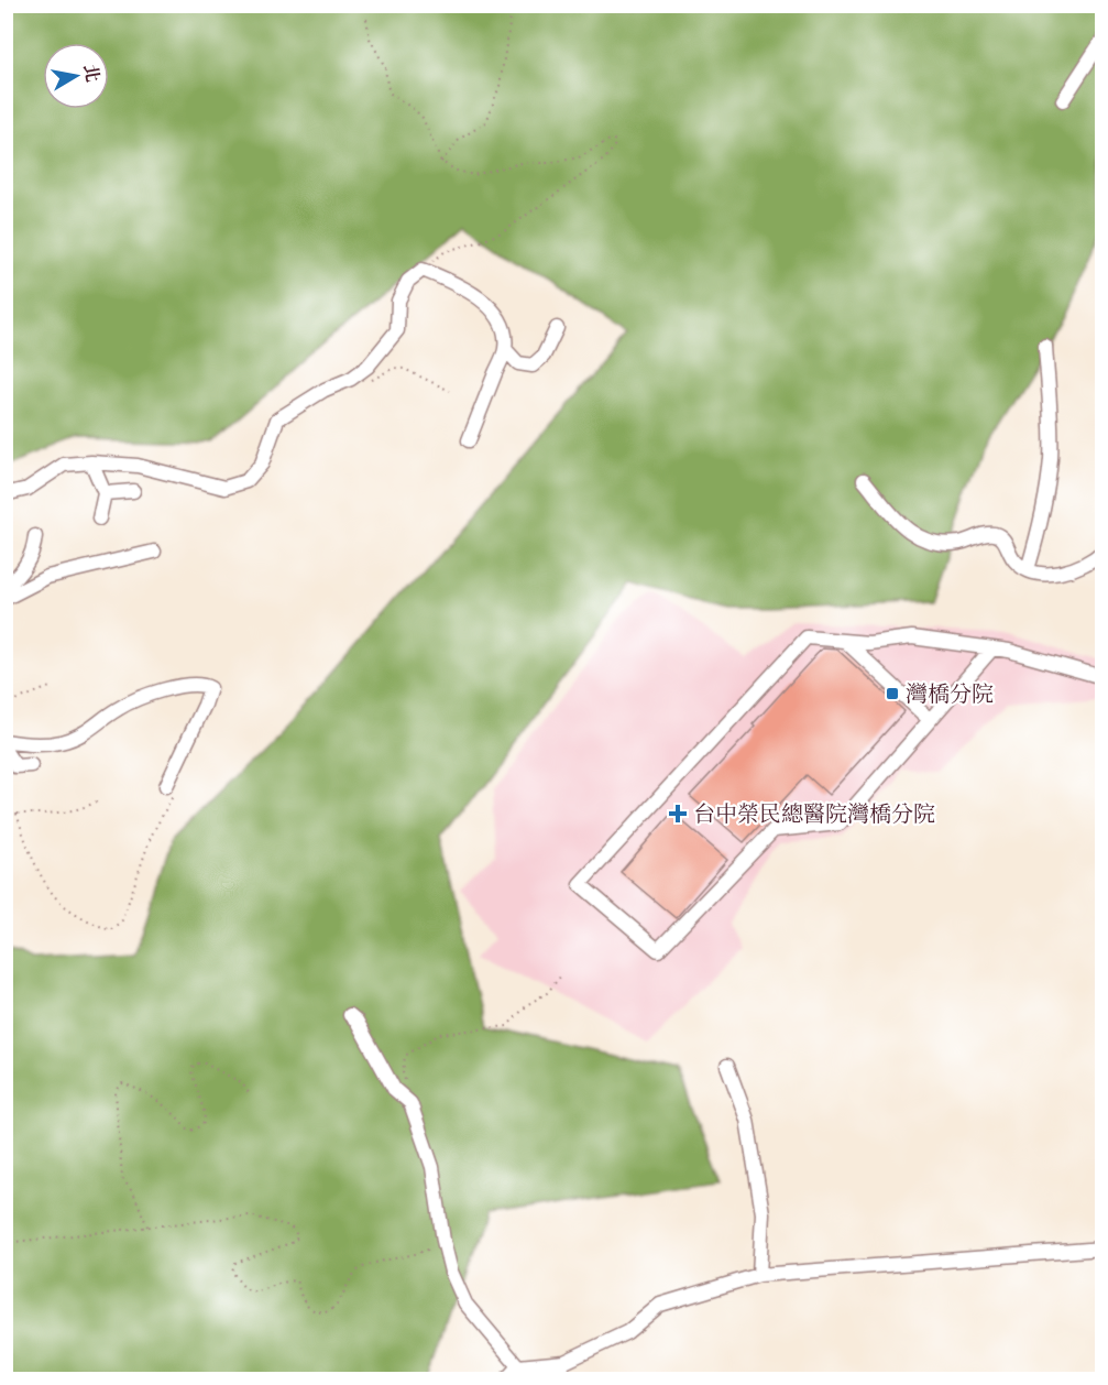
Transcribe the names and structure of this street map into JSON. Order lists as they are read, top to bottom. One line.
{"places":{"transit":["灣橋分院"],"health":["台中榮民總醫院灣橋分院"]},"north":"right"}
